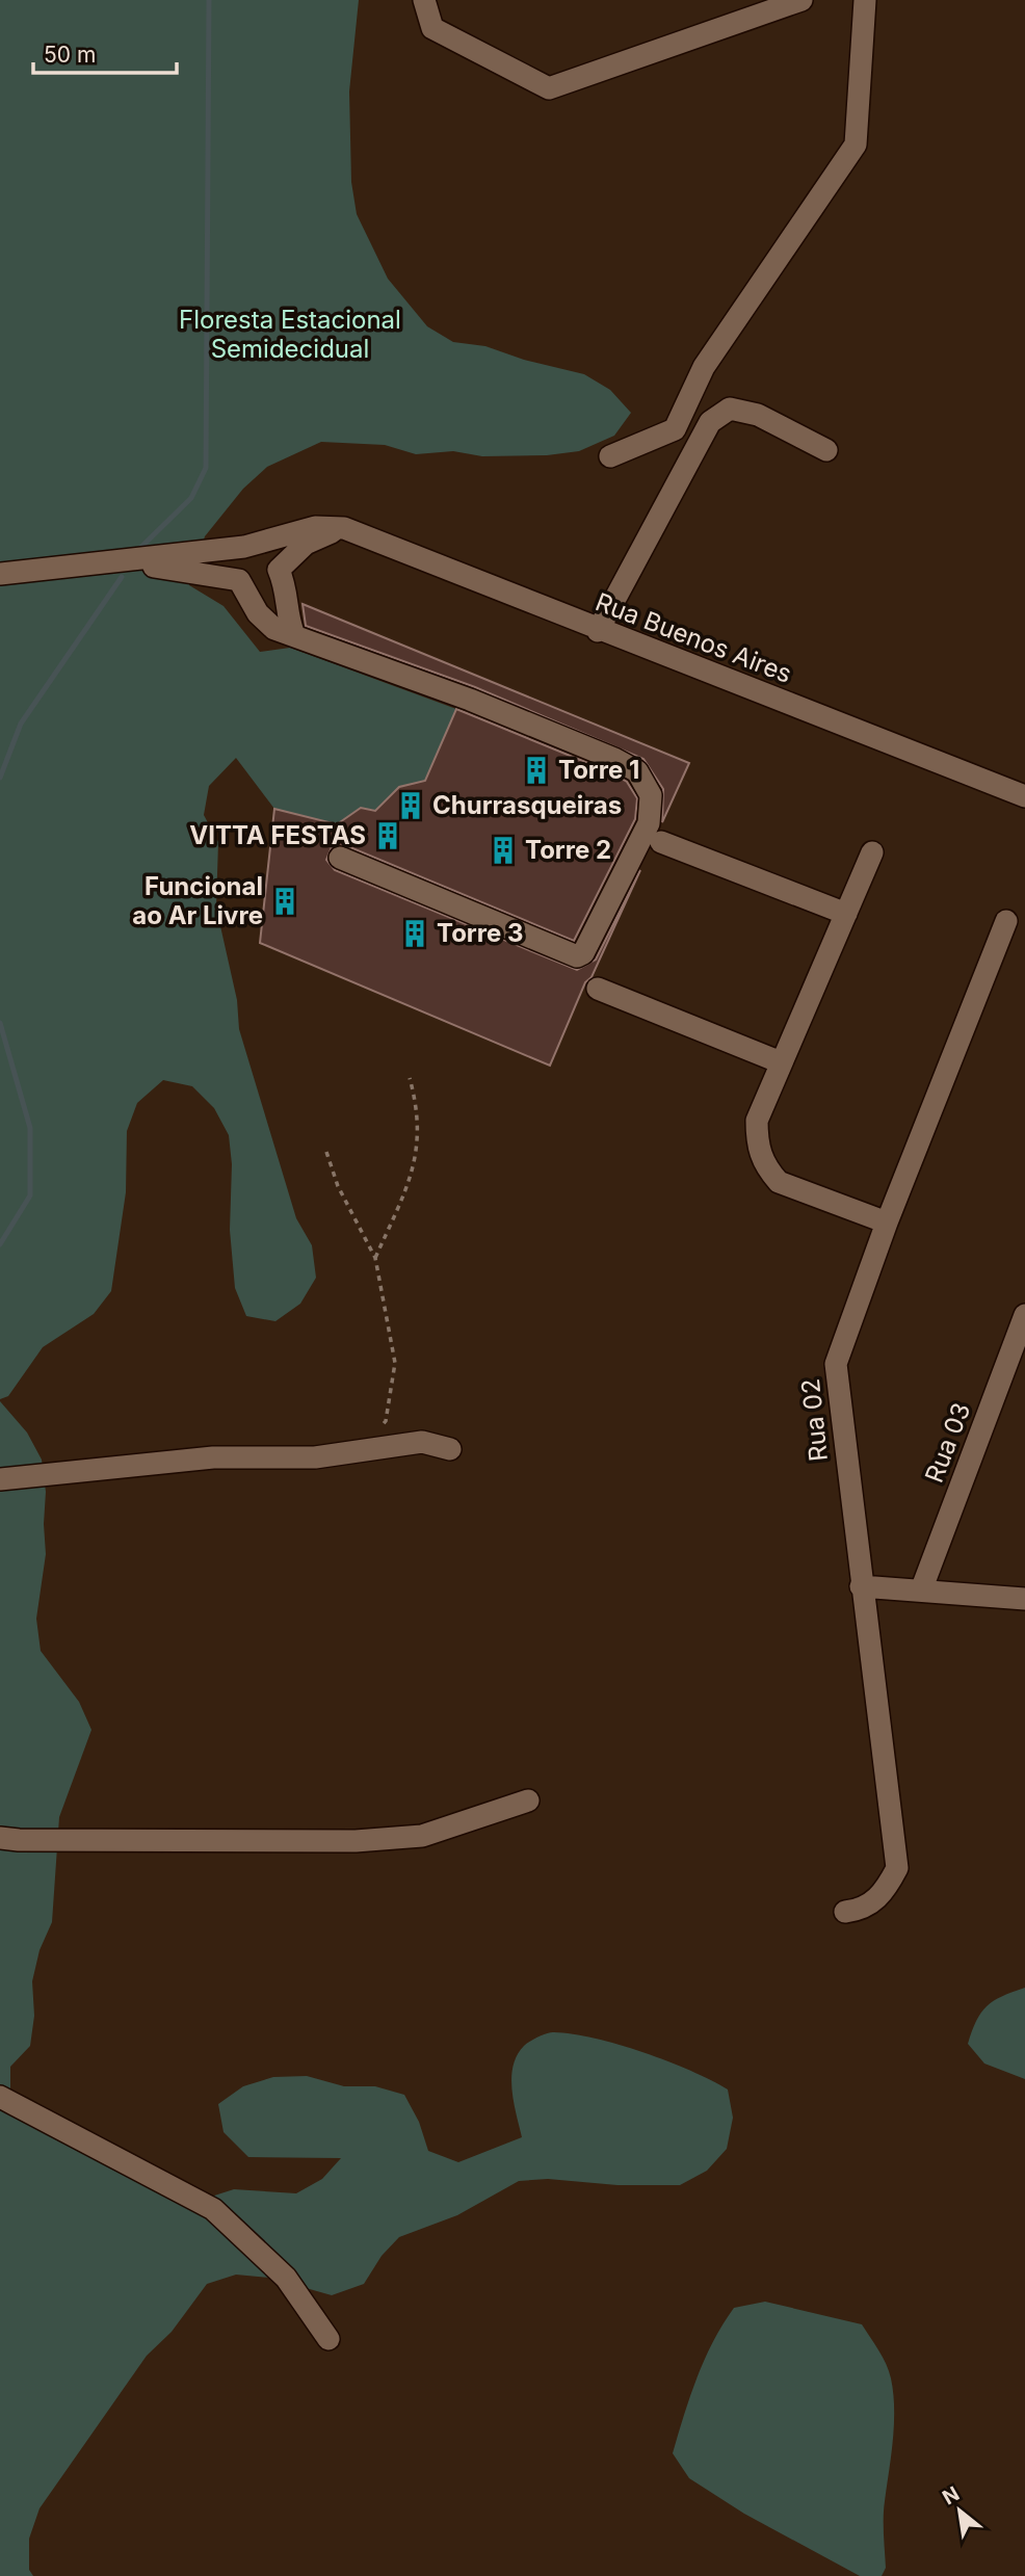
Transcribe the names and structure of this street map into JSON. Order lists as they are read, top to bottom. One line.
{"streets":{"street":["Rua Buenos Aires","Rua 02","Rua 03"]},"parks":["Floresta Estacional Semidecidual"],"places":{"building":["Torre 1","Churrasqueiras","VITTA FESTAS","Torre 2","Funcional ao Ar Livre","Torre 3"]},"scale_bar":"50 m","north":"top left"}
